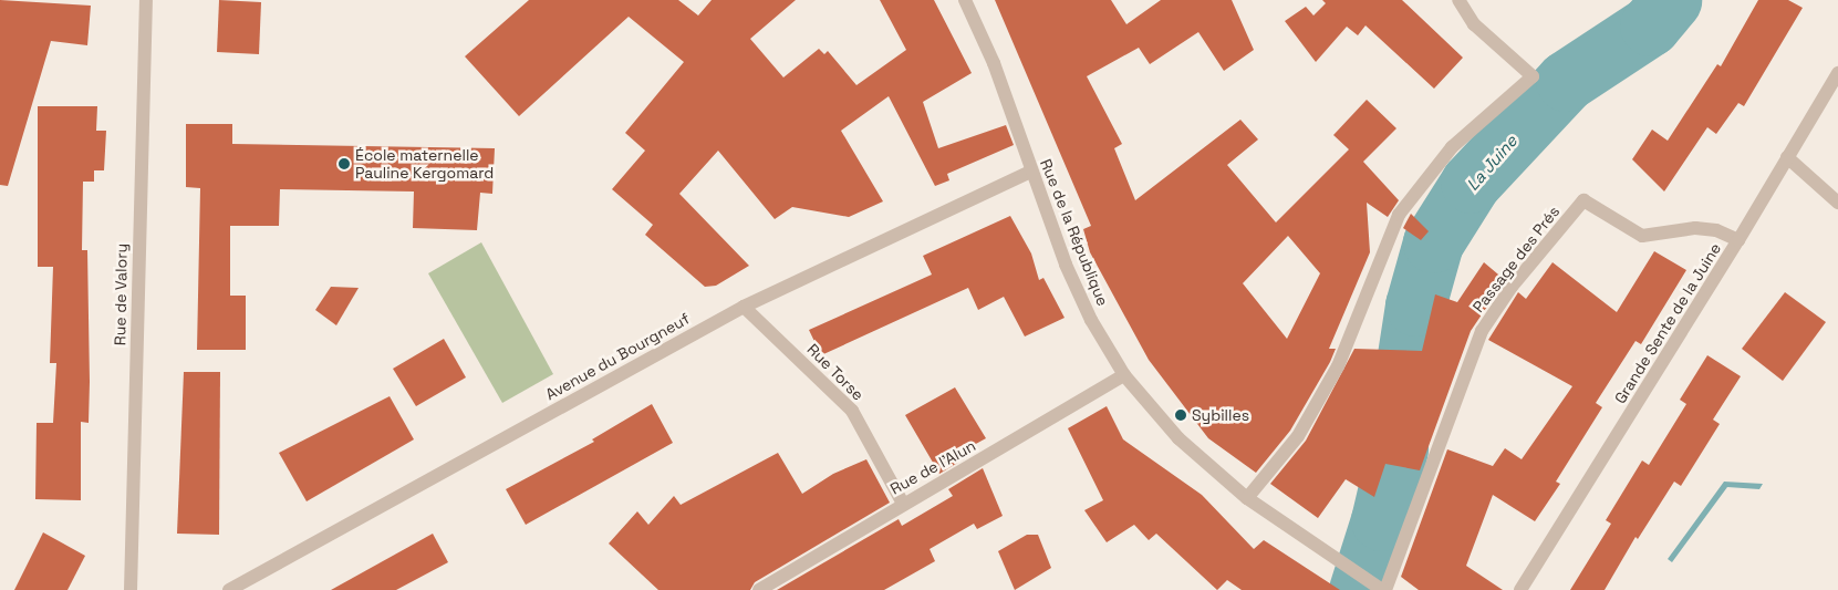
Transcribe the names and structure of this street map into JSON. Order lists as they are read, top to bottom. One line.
{"streets":{"street":["Rue de la République","Passage des Prés","Rue de Valory","Grande Sente de la Juine","Avenue du Bourgneuf","Rue Torse","Rue de l'Alun"]},"crossings":[["Rue de la République","Passage des Prés"],["Rue de la République","Avenue du Bourgneuf"],["Rue de la République","Rue de l'Alun"],["Passage des Prés","Grande Sente de la Juine"],["Avenue du Bourgneuf","Rue Torse"],["Rue Torse","Rue de l'Alun"]],"water":["La Juine"],"places":["École maternelle Pauline Kergomard","Sybilles"]}
